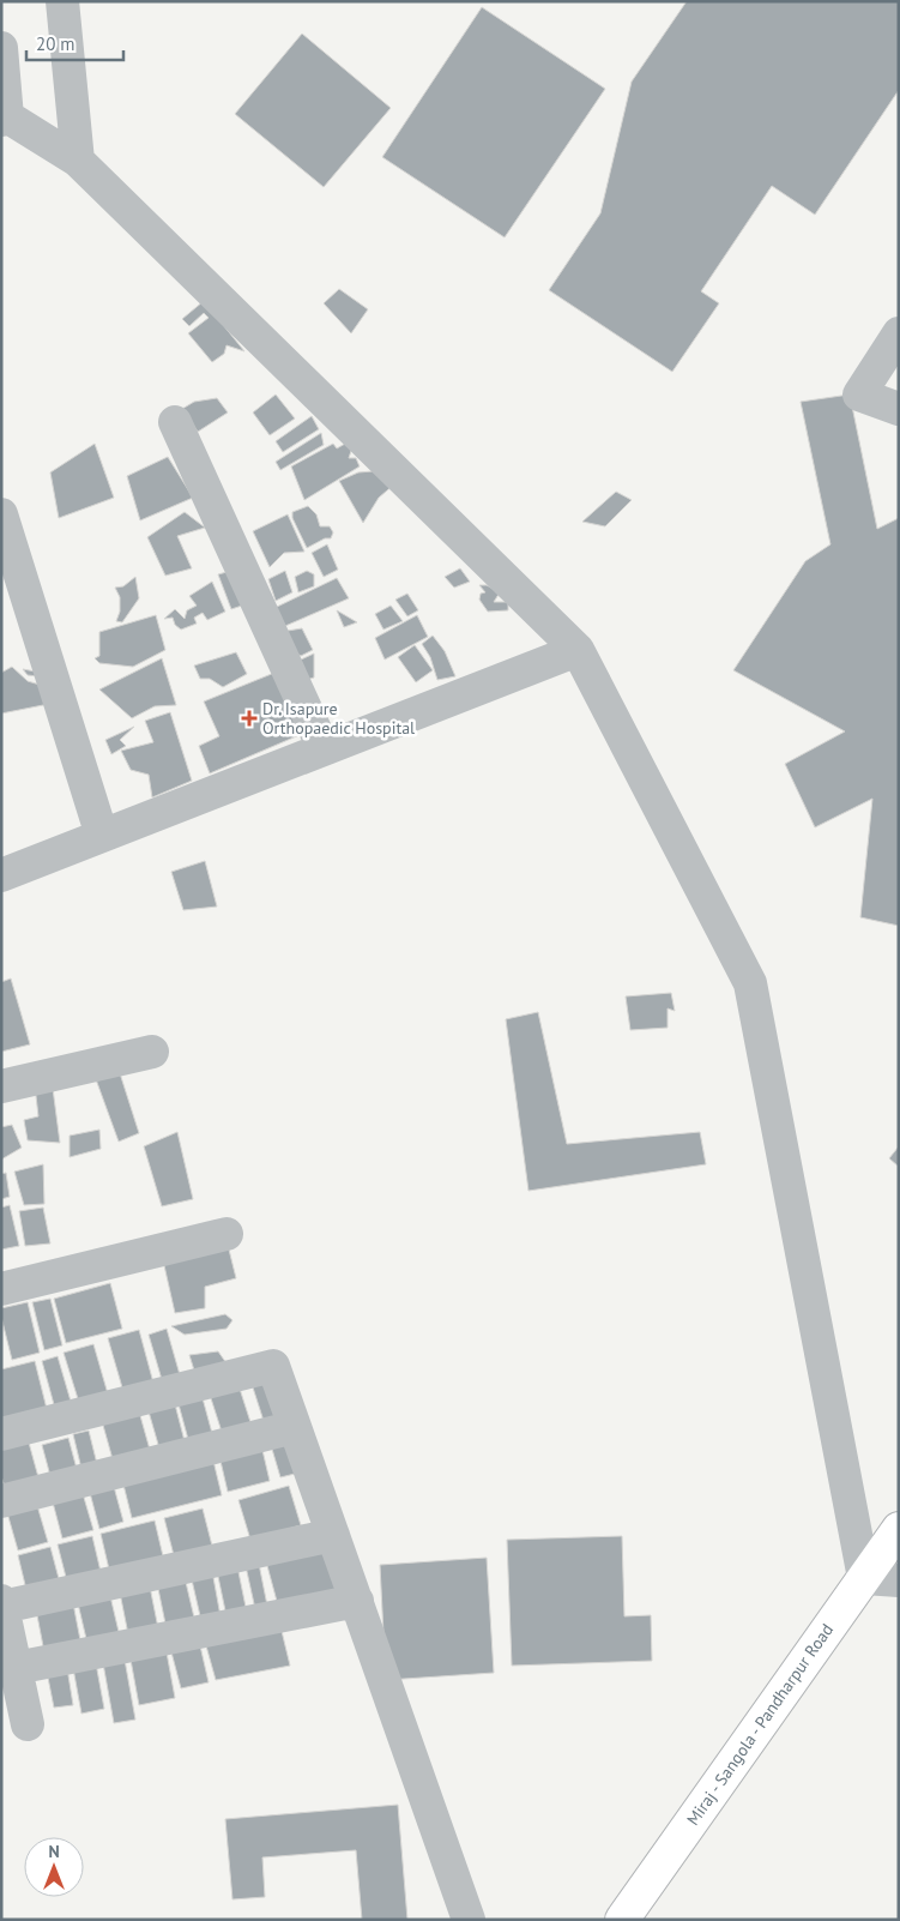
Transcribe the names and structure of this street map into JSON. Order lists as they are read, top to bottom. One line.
{"streets":{"highway":["Miraj - Sangola - Pandharpur Road"]},"places":{"health":["Dr. Isapure Orthopaedic Hospital"]},"scale_bar":"20 m","north":"top"}
